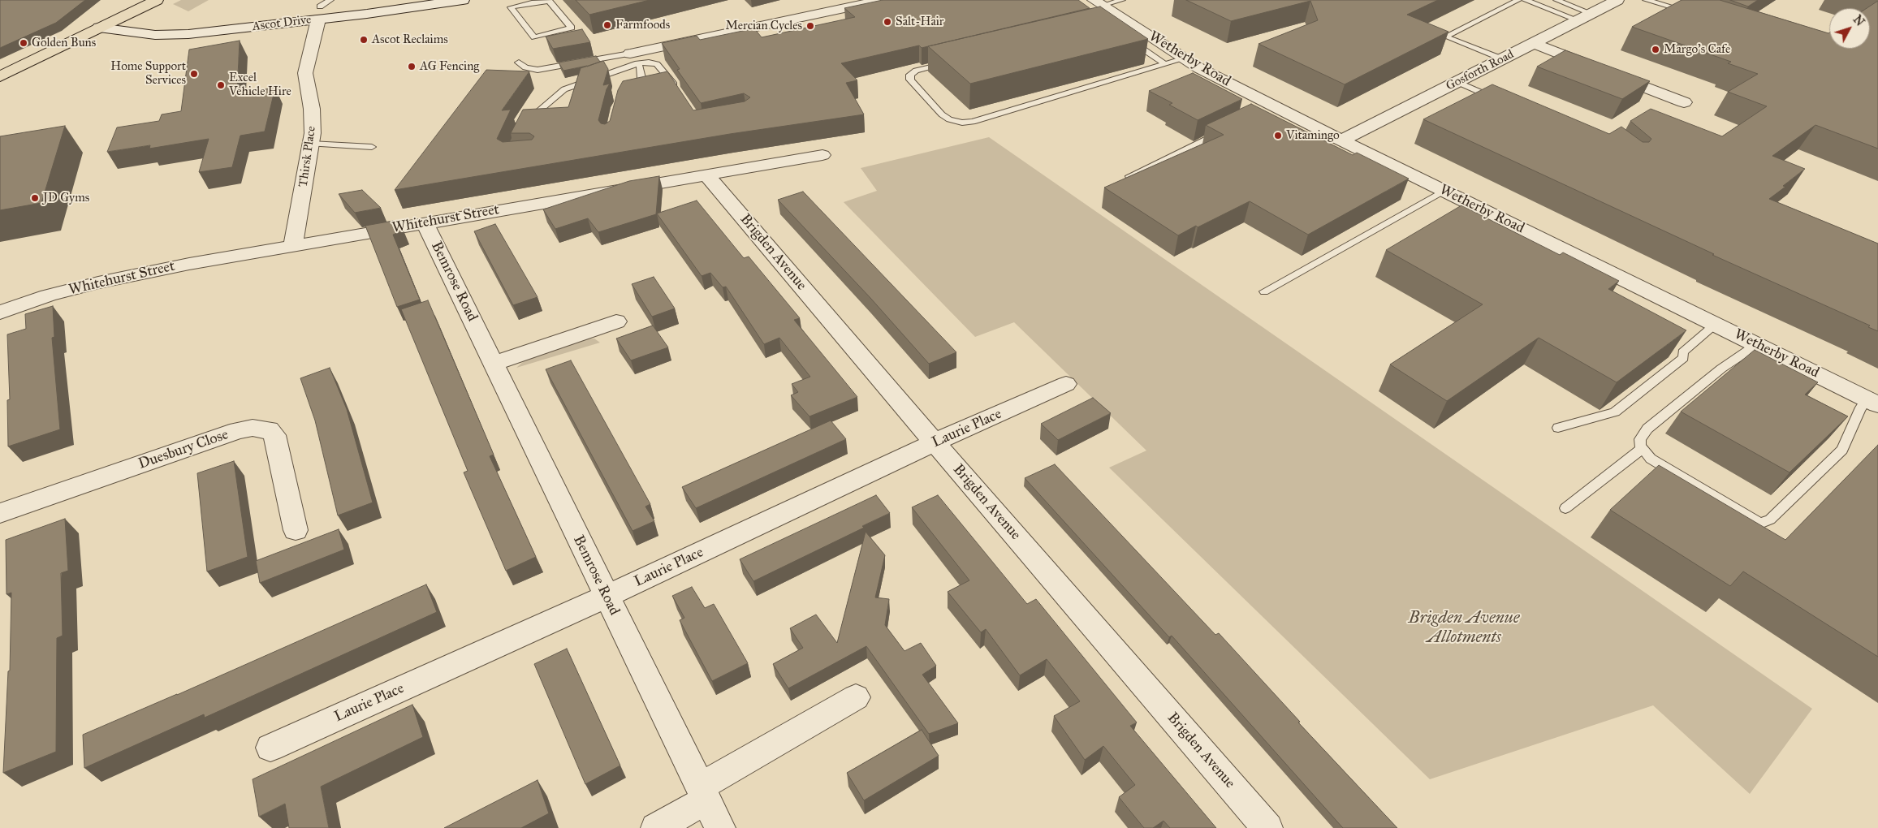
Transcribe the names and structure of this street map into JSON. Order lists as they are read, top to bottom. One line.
{"streets":{"street":["Ascot Drive","Wetherby Road","Gosforth Road","Thirsk Place","Whitehurst Street","Brigden Avenue","Bemrose Road","Laurie Place","Duesbury Close"]},"crossings":[["Ascot Drive","Thirsk Place"],["Wetherby Road","Gosforth Road"],["Thirsk Place","Whitehurst Street"],["Whitehurst Street","Brigden Avenue"],["Whitehurst Street","Bemrose Road"],["Brigden Avenue","Laurie Place"],["Bemrose Road","Laurie Place"]],"parks":["Brigden Avenue Allotments"],"places":["Salt-Hair","Farmfoods","Mercian Cycles","Ascot Reclaims","Golden Buns","Margo's Cafe","AG Fencing","Home Support Services","Excel Vehicle Hire","Vitamingo","JD Gyms"],"north":"top right"}
